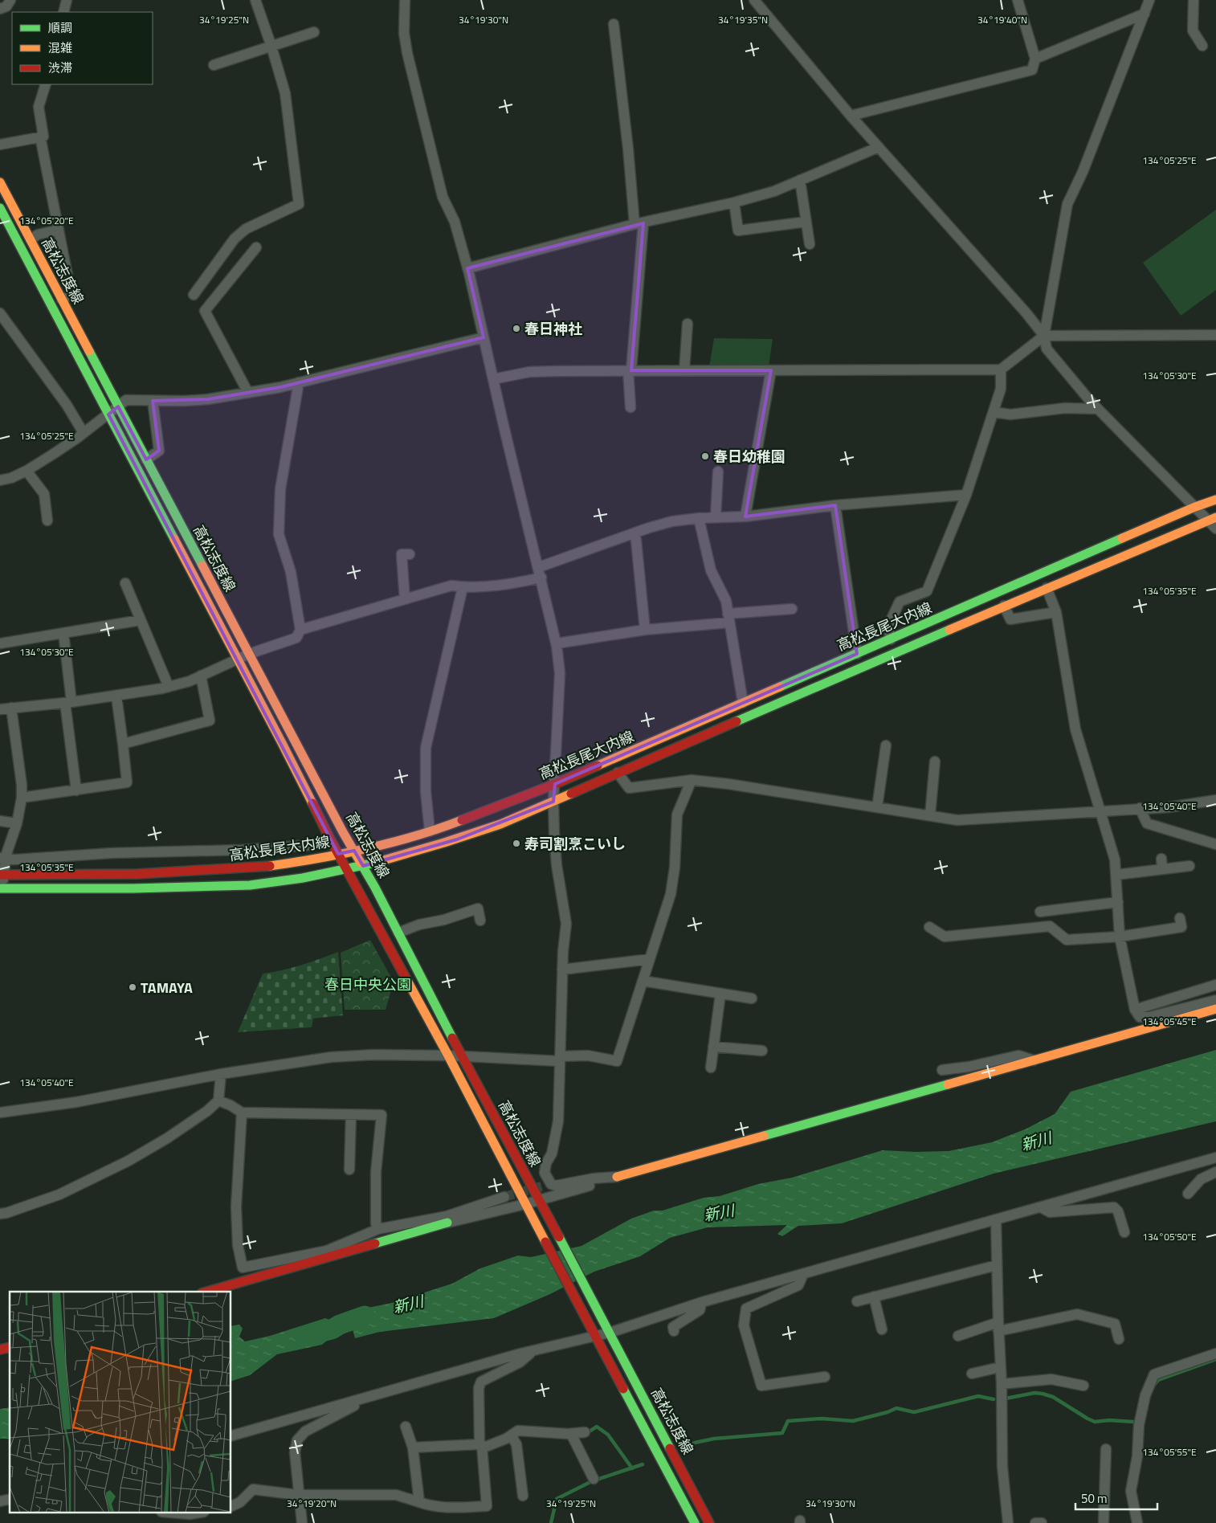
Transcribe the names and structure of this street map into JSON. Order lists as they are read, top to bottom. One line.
{"streets":{"main road":["高松志度線","高松長尾大内線"]},"crossings":[["高松志度線","高松長尾大内線"]],"water":["新川"],"parks":["春日中央公園"],"places":["春日神社","春日幼稚園","寿司割烹こいし","TAMAYA"],"legend":["順調","混雑","渋滞"],"scale_bar":"50 m","coordinates":["34°19'35\"N","34°19'40\"N","34°19'25\"N","34°19'30\"N","134°05'25\"E","134°05'20\"E","134°05'30\"E","134°05'35\"E","134°05'40\"E","134°05'45\"E","134°05'50\"E","134°05'55\"E","34°19'20\"N"]}
